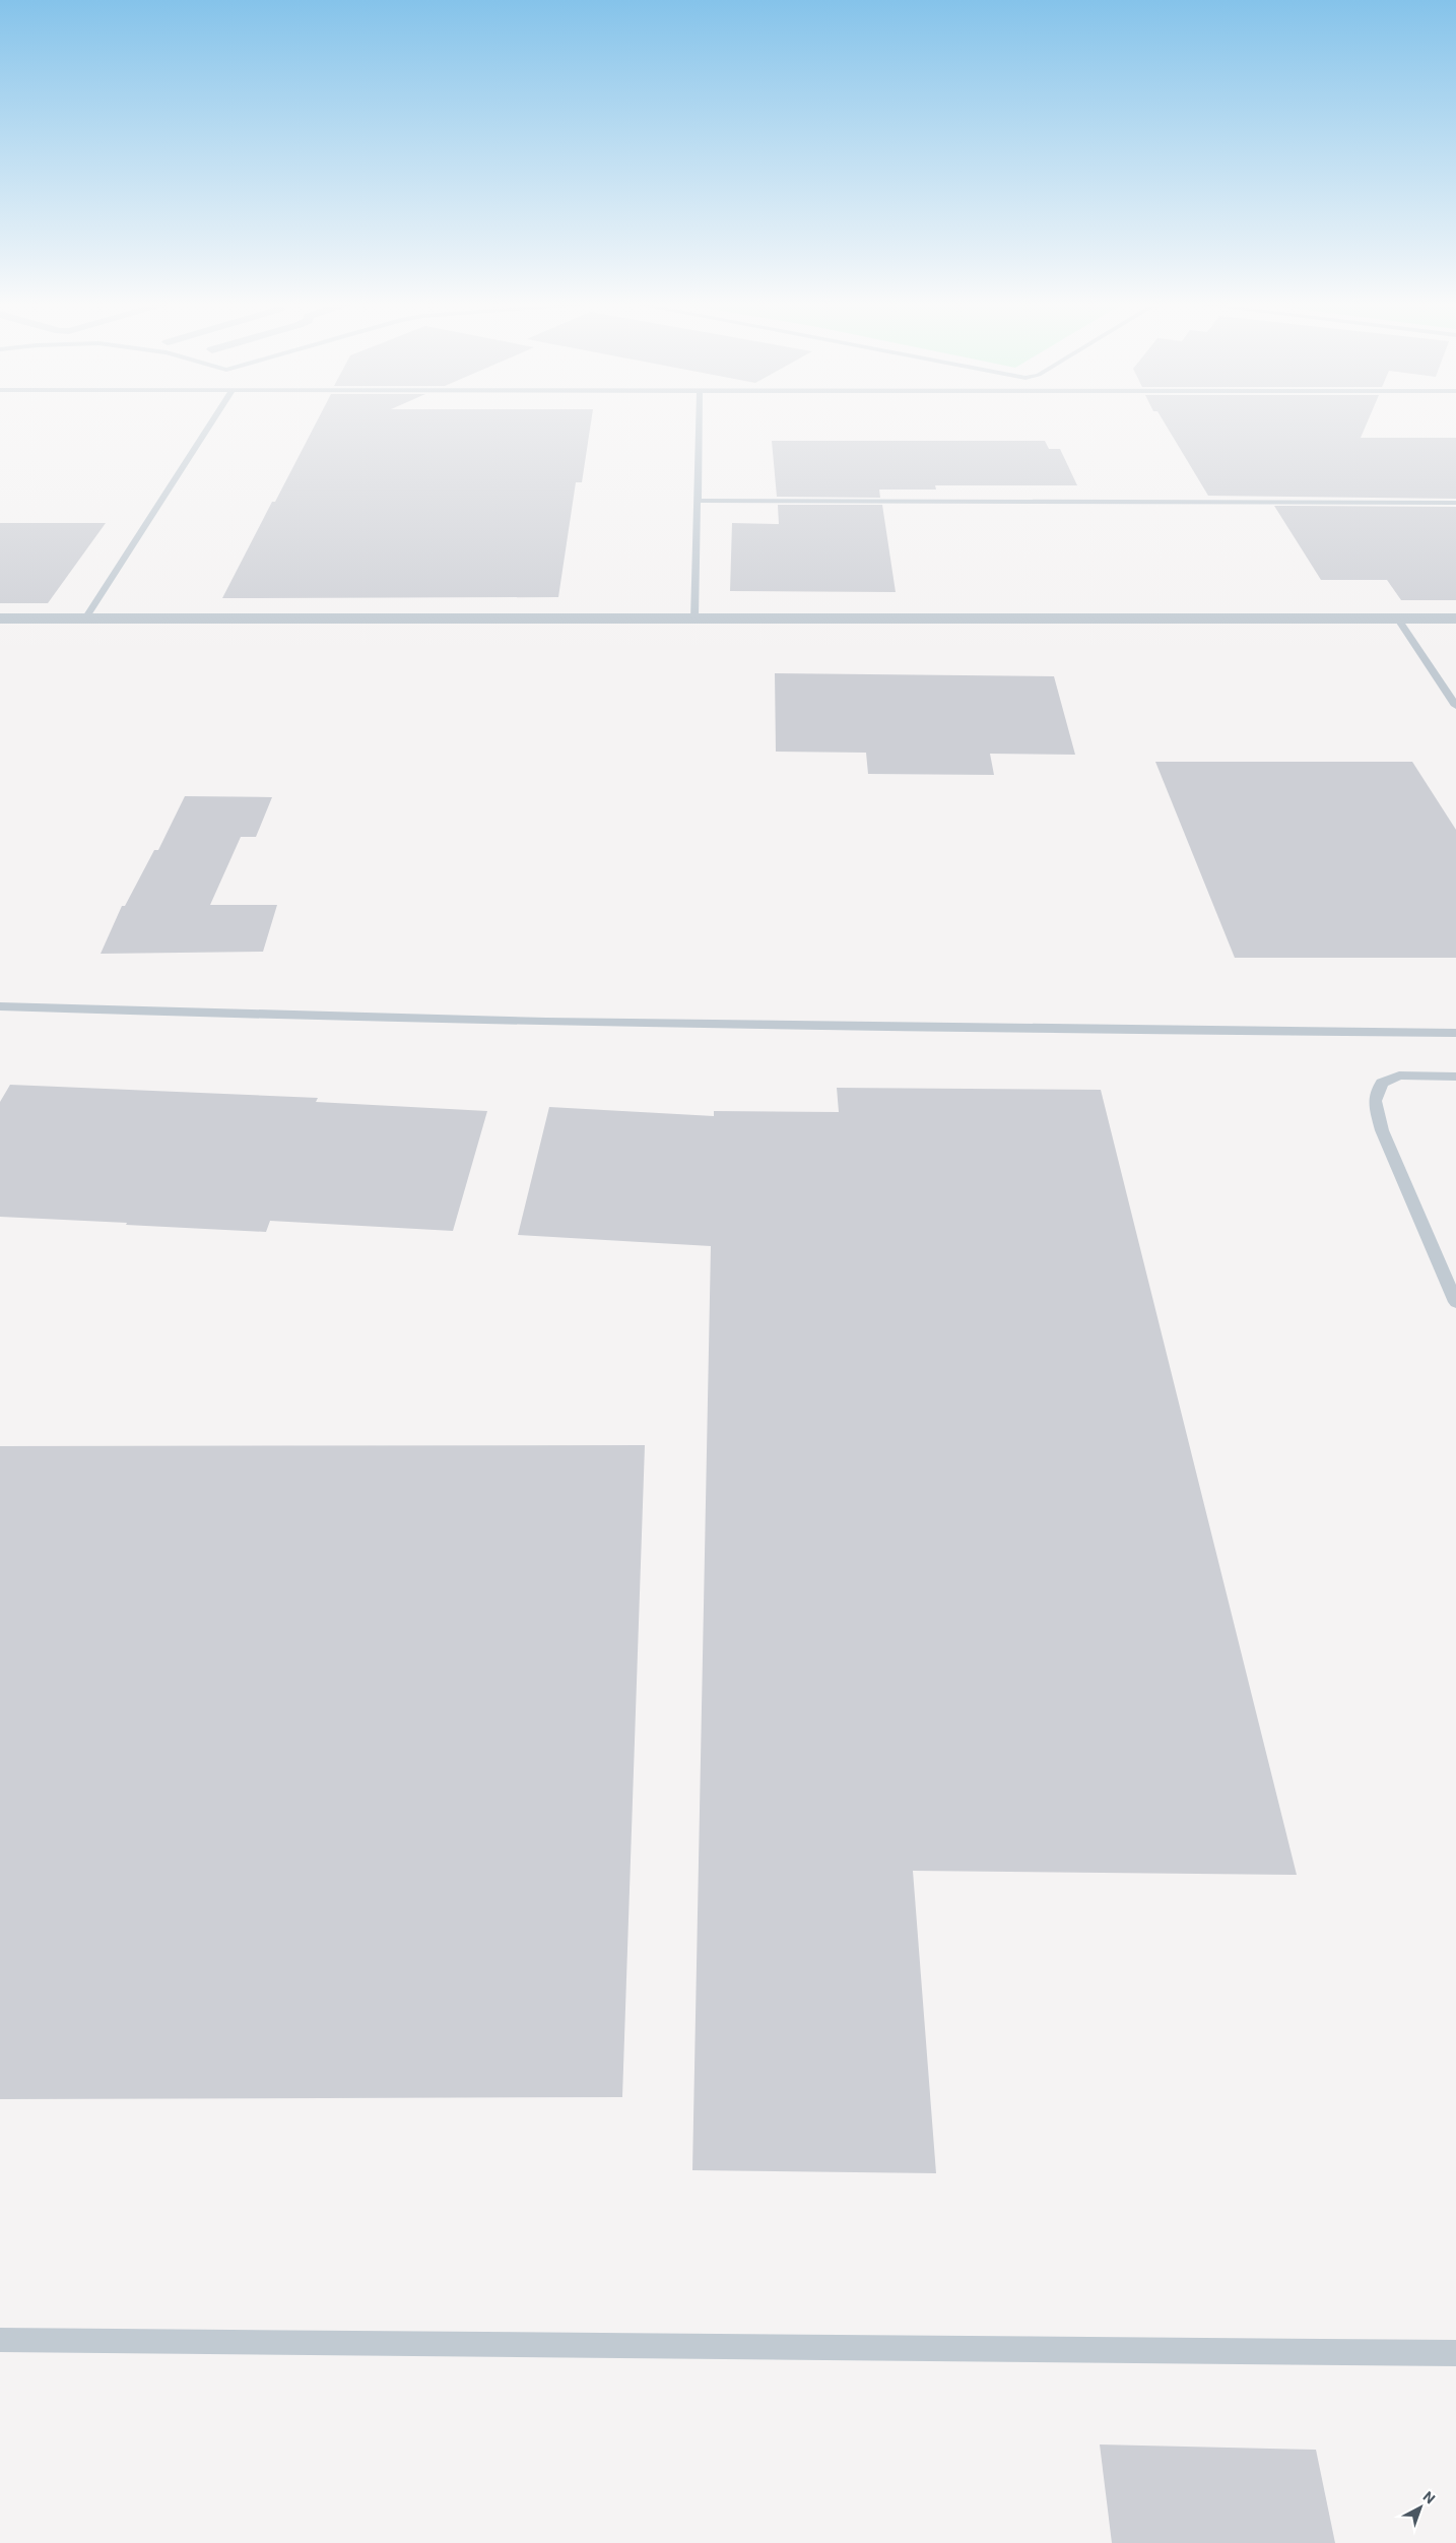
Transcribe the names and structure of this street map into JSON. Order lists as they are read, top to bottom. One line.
{"north":"top right"}
